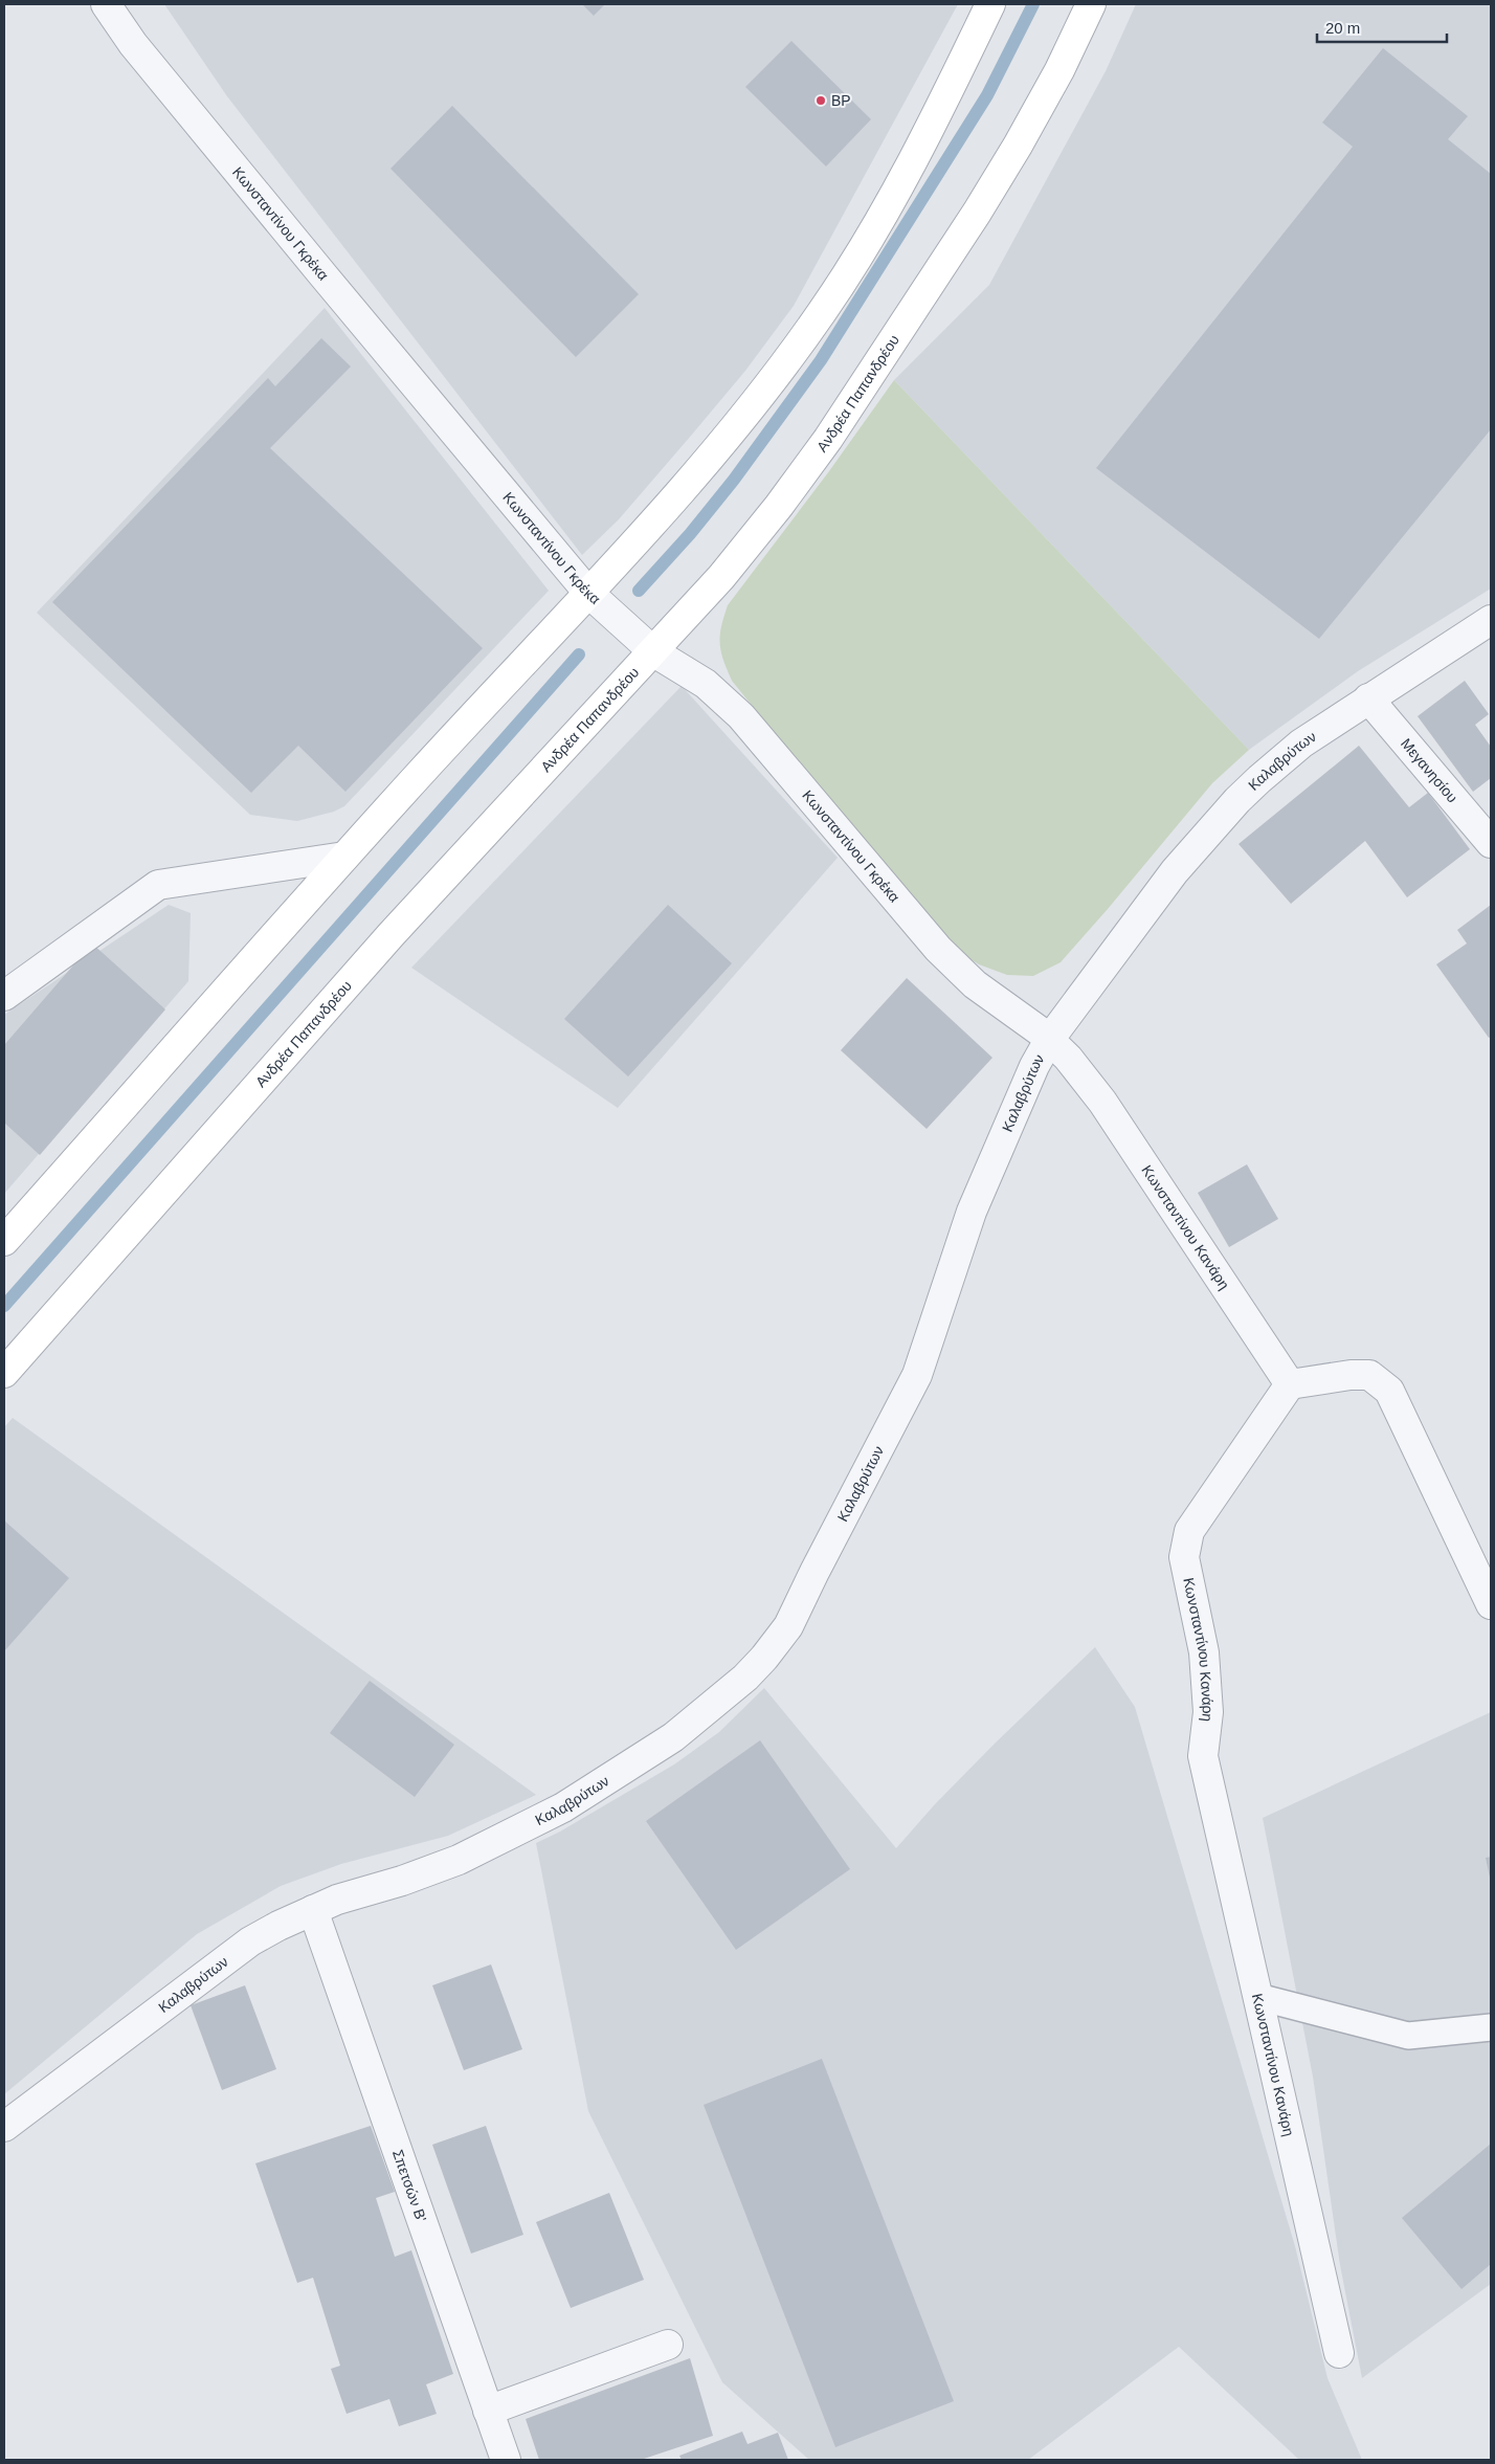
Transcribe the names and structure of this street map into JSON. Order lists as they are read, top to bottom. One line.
{"streets":{"main road":["Ανδρέα Παπανδρέου"],"street":["Κωνσταντίνου Γκρέκα","Καλαβρύτων","Μεγανησίου","Κωνσταντίνου Κανάρη","Σπετσών Β'"]},"crossings":[["Κωνσταντίνου Γκρέκα","Ανδρέα Παπανδρέου"],["Κωνσταντίνου Γκρέκα","Καλαβρύτων"],["Κωνσταντίνου Γκρέκα","Κωνσταντίνου Κανάρη"],["Καλαβρύτων","Μεγανησίου"],["Καλαβρύτων","Κωνσταντίνου Κανάρη"],["Καλαβρύτων","Σπετσών Β'"]],"places":["BP"],"scale_bar":"20 m"}
